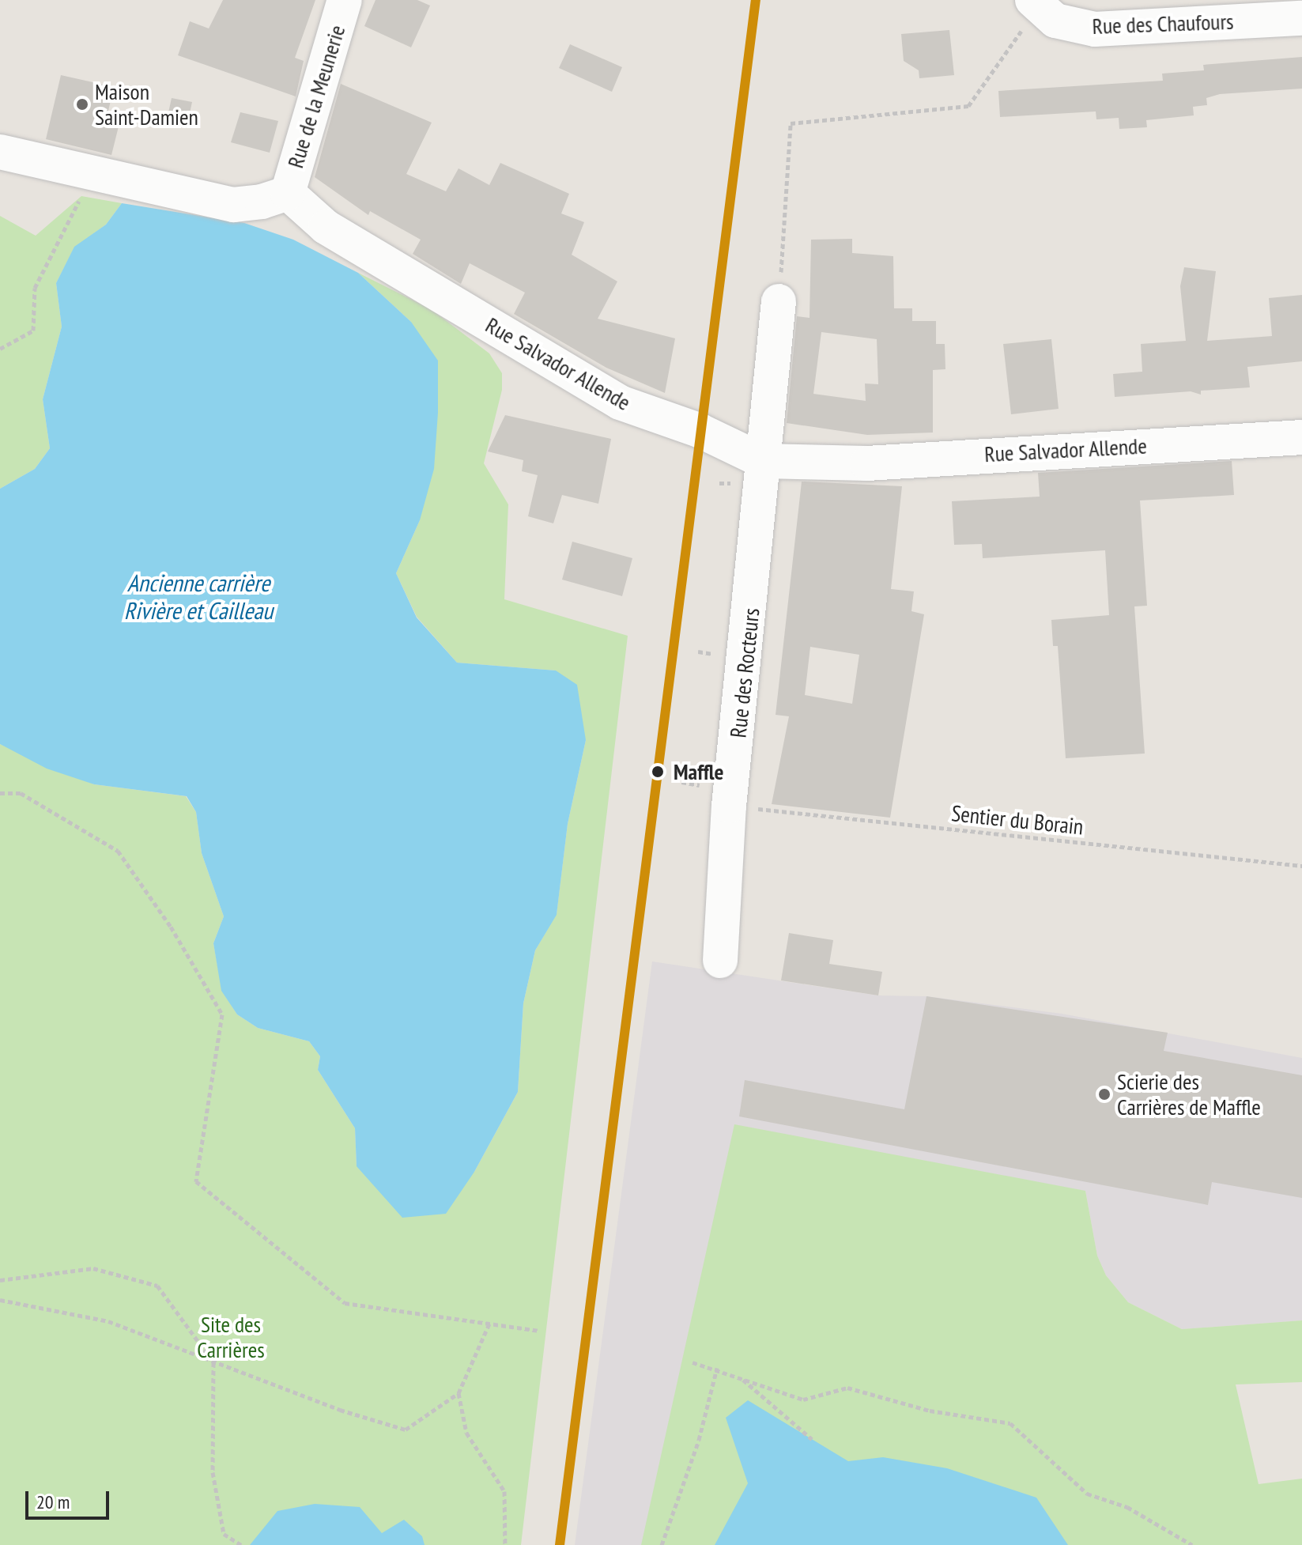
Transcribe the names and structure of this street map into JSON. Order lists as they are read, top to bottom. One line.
{"streets":{"street":["Rue des Chaufours","Rue de la Meunerie","Rue Salvador Allende","Rue des Rocteurs"],"path":["Sentier du Borain"]},"crossings":[["Rue de la Meunerie","Rue Salvador Allende"],["Rue Salvador Allende","Rue des Rocteurs"],["Rue des Rocteurs","Sentier du Borain"]],"water":["Ancienne carrière Rivière et Cailleau"],"parks":["Site des Carrières"],"places":["Maison Saint-Damien","Maffle","Scierie des Carrières de Maffle"],"scale_bar":"20 m"}
